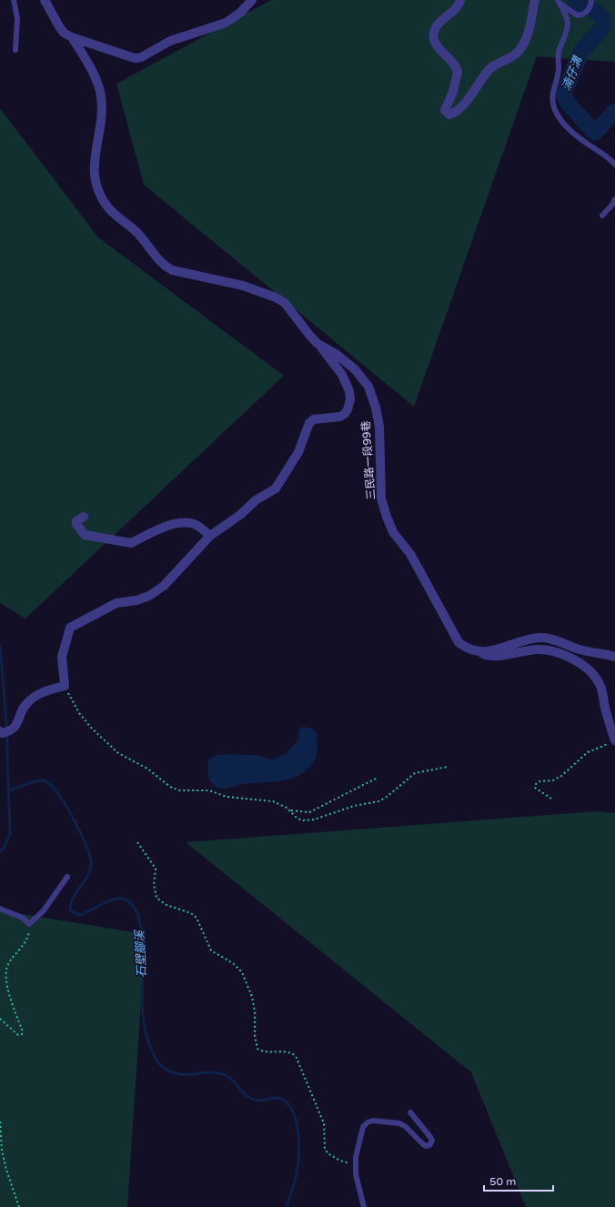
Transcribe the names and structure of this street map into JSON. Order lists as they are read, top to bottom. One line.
{"streets":{"street":["三民路一段99巷"]},"water":["湳仔溝","石壁腳溪"],"scale_bar":"50 m"}
